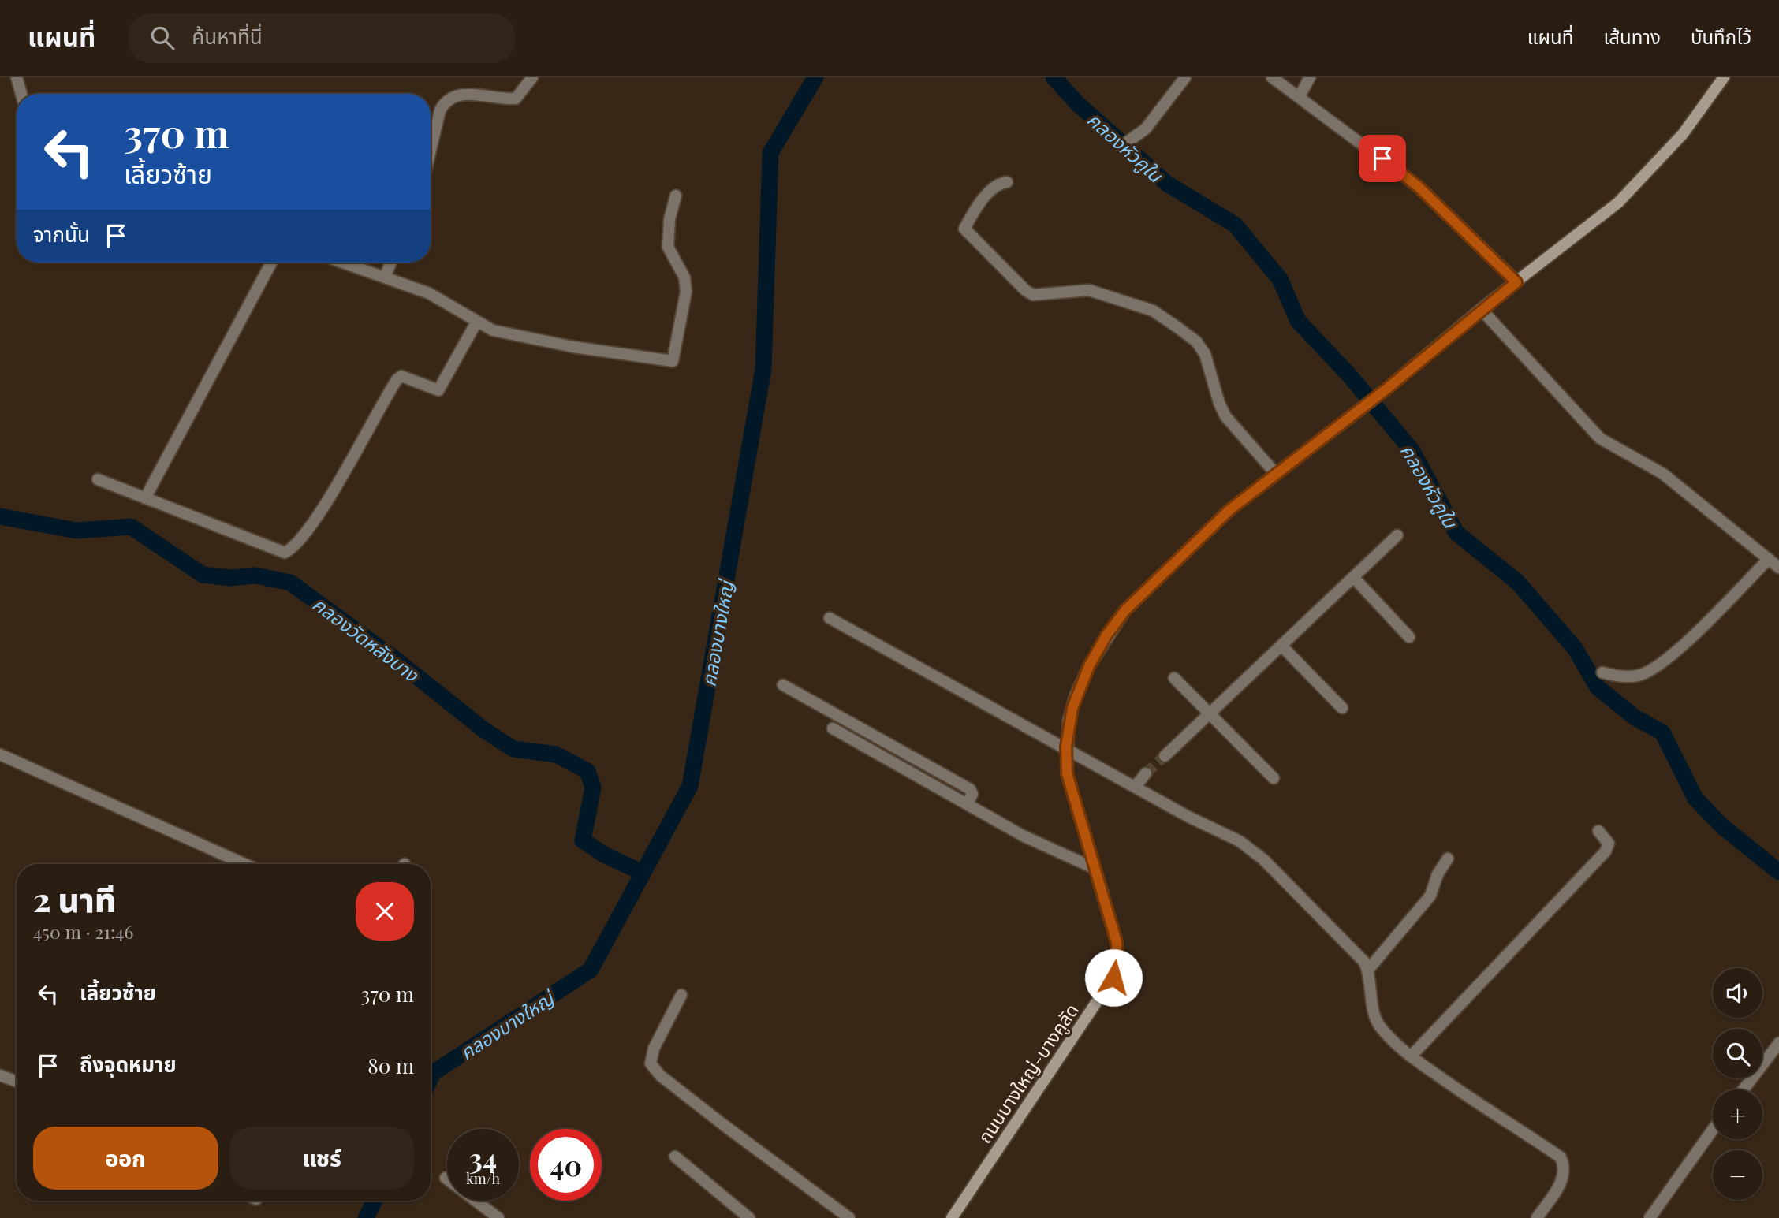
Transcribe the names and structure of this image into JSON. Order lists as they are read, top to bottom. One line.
{"streets":{"street":["ถนนบางใหญ่-บางคูลัด"]},"water":["คลองหัวคูใน","คลองบางใหญ่","คลองวัดหลังบาง"],"page":{"header":"แผนที่","search":"ค้นหาที่นี่","nav":["แผนที่","เส้นทาง","บันทึกไว้"],"turn":["370 m","เลี้ยวซ้าย"],"then":"จากนั้น","heading":["2 นาที","450 m · 21:46"],"list":[{"name":"เลี้ยวซ้าย","value":"370 m"},{"name":"ถึงจุดหมาย","value":"80 m"}],"map_buttons":["+","−"],"buttons":["ออก","แชร์"],"speed":"34 km/h","limit":"40"}}
